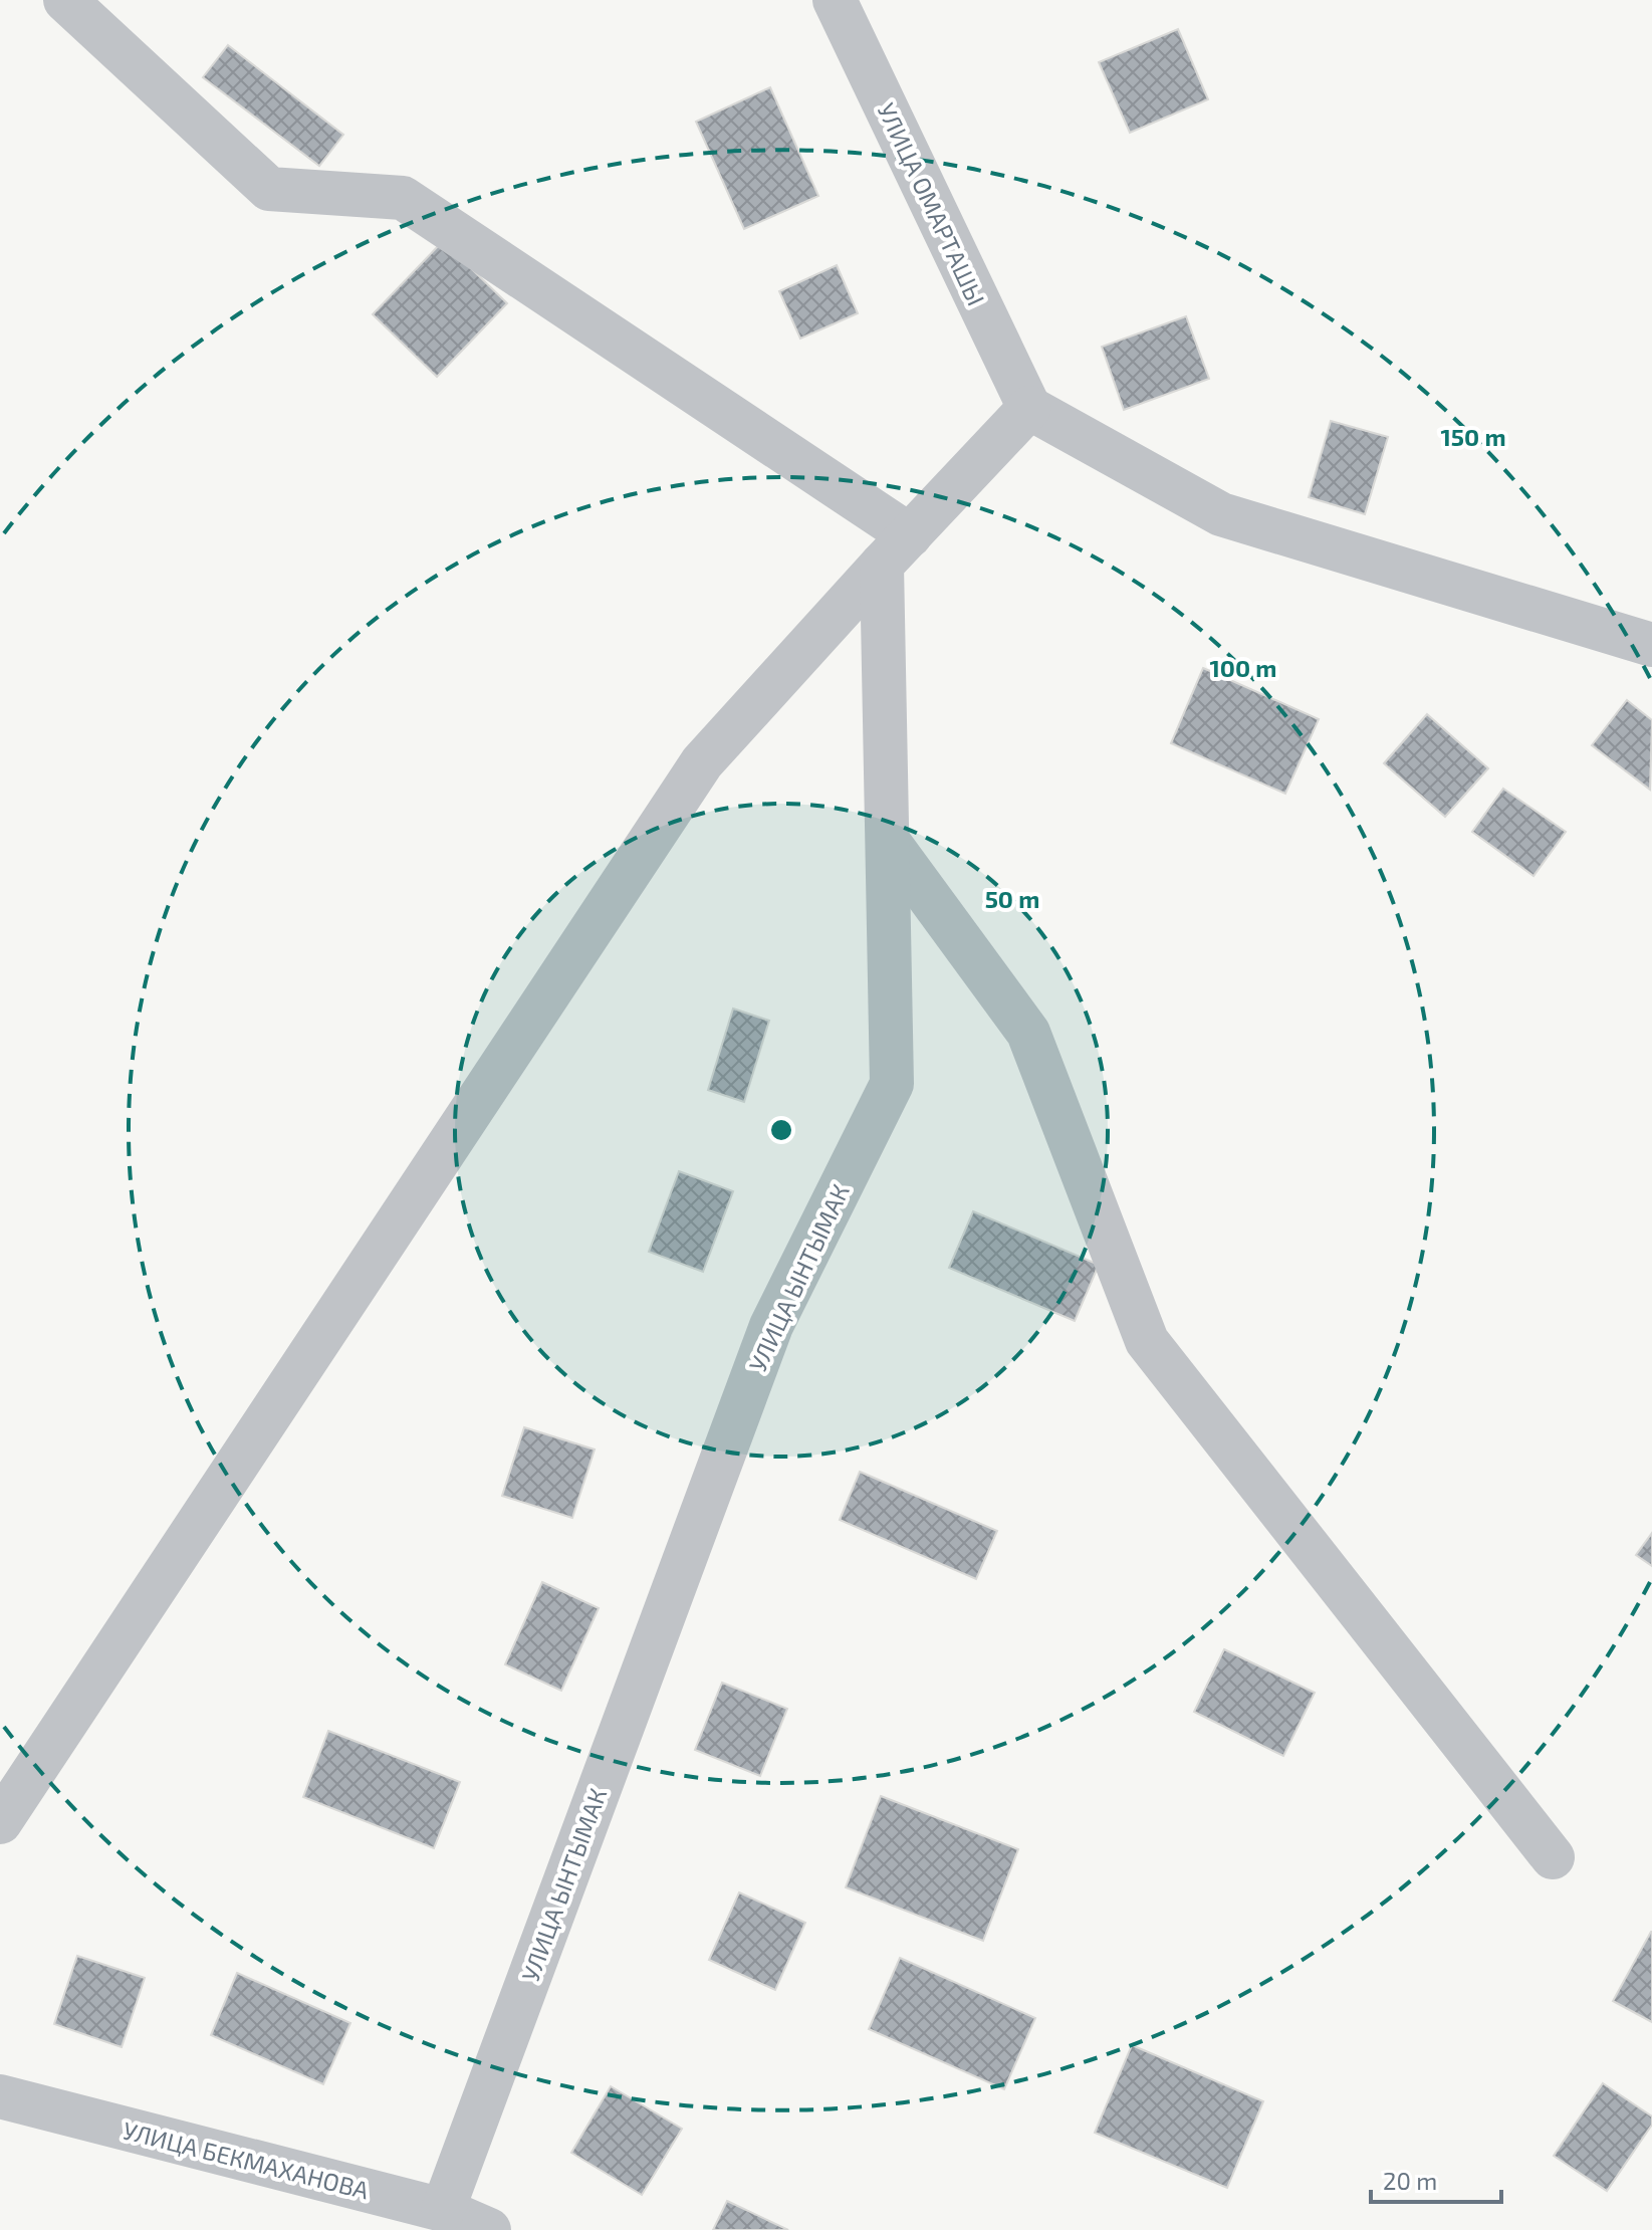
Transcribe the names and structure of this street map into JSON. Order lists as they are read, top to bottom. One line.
{"streets":{"street":["УЛИЦА ОМАРТАШЫ","УЛИЦА ЫНТЫМАК","УЛИЦА БЕКМАХАНОВА"]},"crossings":[["УЛИЦА ЫНТЫМАК","УЛИЦА БЕКМАХАНОВА"]],"scale_bar":"20 m","rings":["150 m","100 m","50 m"]}
